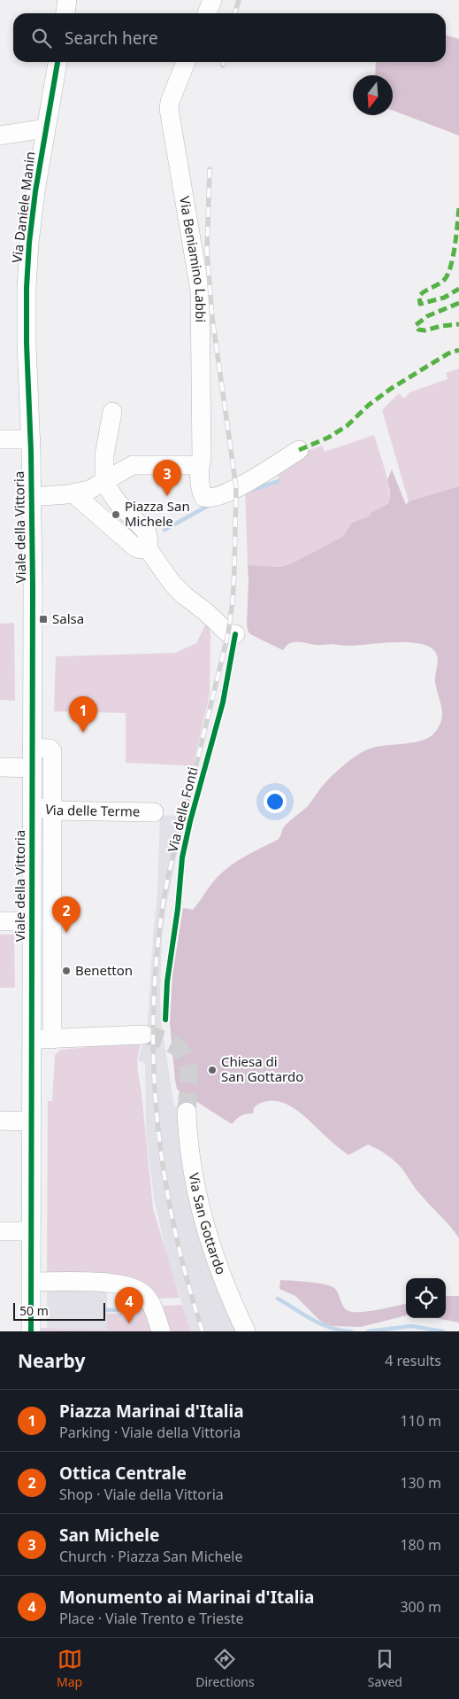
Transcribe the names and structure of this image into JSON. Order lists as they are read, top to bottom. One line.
{"streets":{"street":["Via Daniele Manin","Via Beniamino Labbi","Viale della Vittoria","Via delle Terme","Via San Gottardo"],"cycle path":["Via delle Fonti"]},"crossings":[["Via Daniele Manin","Viale della Vittoria"],["Viale della Vittoria","Via delle Terme"]],"places":{"other":["Piazza San Michele","Benetton","Chiesa di San Gottardo"],"transit":["Salsa"]},"scale_bar":"50 m","north":"bottom","page":{"search":"Search here","pins":["3","1","2","4"],"scale":"50 m","heading":["Nearby","4 results"],"list":[{"mark":"1","name":"Piazza Marinai d'Italia","note":"Parking · Viale della Vittoria","value":"110 m"},{"mark":"2","name":"Ottica Centrale","note":"Shop · Viale della Vittoria","value":"130 m"},{"mark":"3","name":"San Michele","note":"Church · Piazza San Michele","value":"180 m"},{"mark":"4","name":"Monumento ai Marinai d'Italia","note":"Place · Viale Trento e Trieste","value":"300 m"}],"nav":["Map","Directions","Saved"]}}
